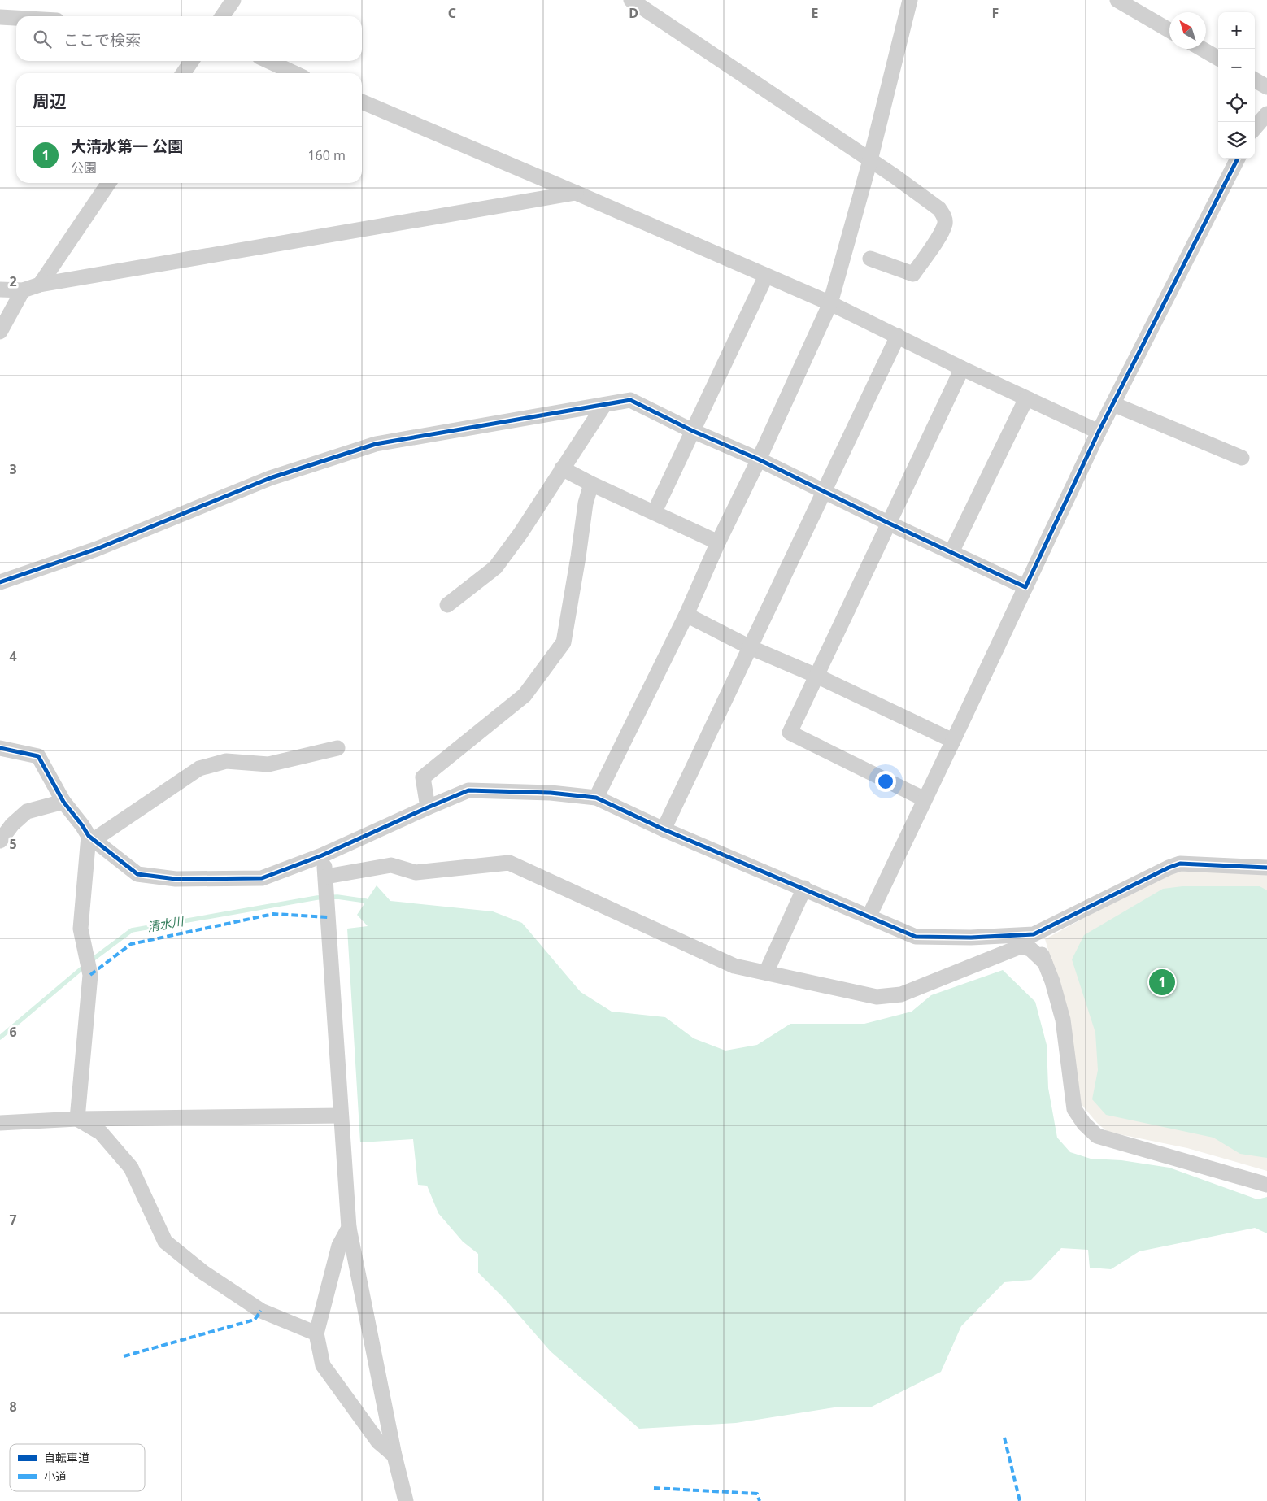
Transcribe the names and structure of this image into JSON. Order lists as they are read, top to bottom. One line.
{"water":["清水川"],"legend":["自転車道","小道"],"north":"top left","page":{"map_buttons":["+","−"],"search":"ここで検索","heading":"周辺","list":[{"mark":"1","name":"大清水第一 公園","note":"公園","value":"160 m"}],"pins":"1"},"grid":{"columns":["C","D","E","F"],"rows":["2","3","4","5","6","7","8"]}}
